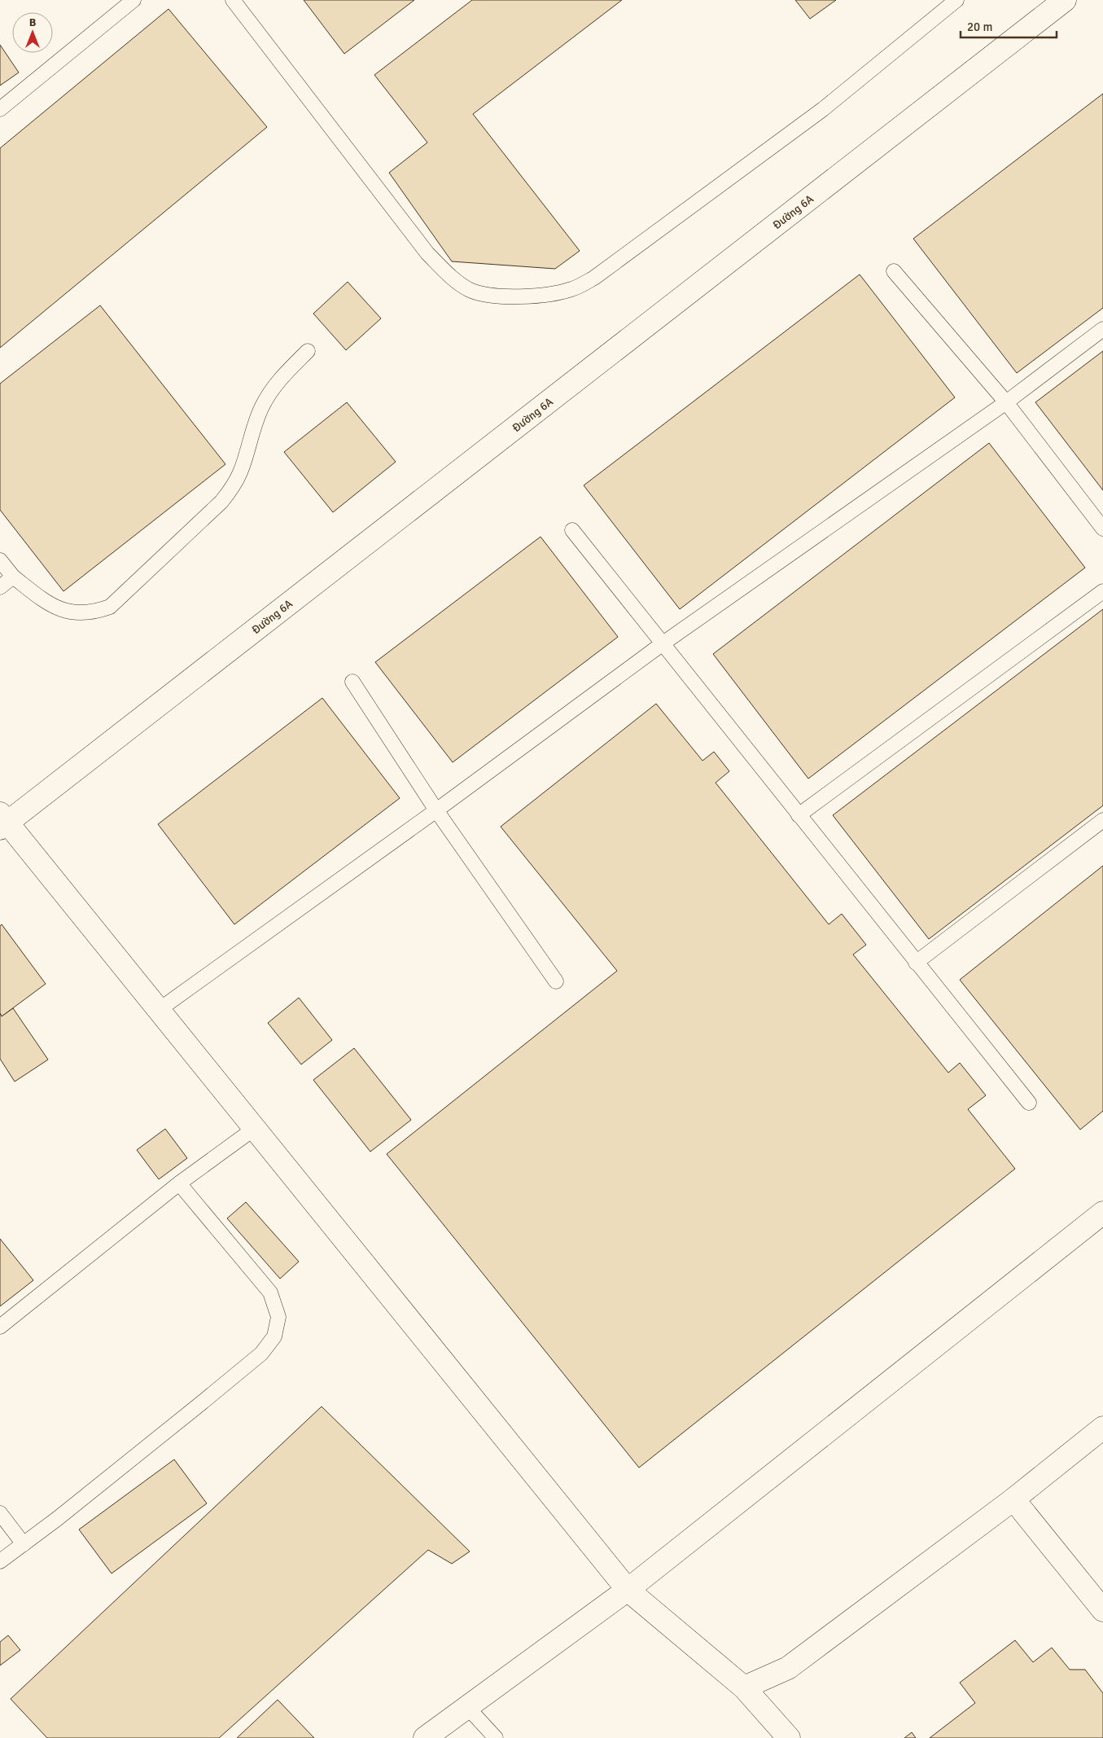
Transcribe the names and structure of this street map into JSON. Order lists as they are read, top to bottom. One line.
{"streets":{"street":["Đường 6A"]},"scale_bar":"20 m","north":"top"}
